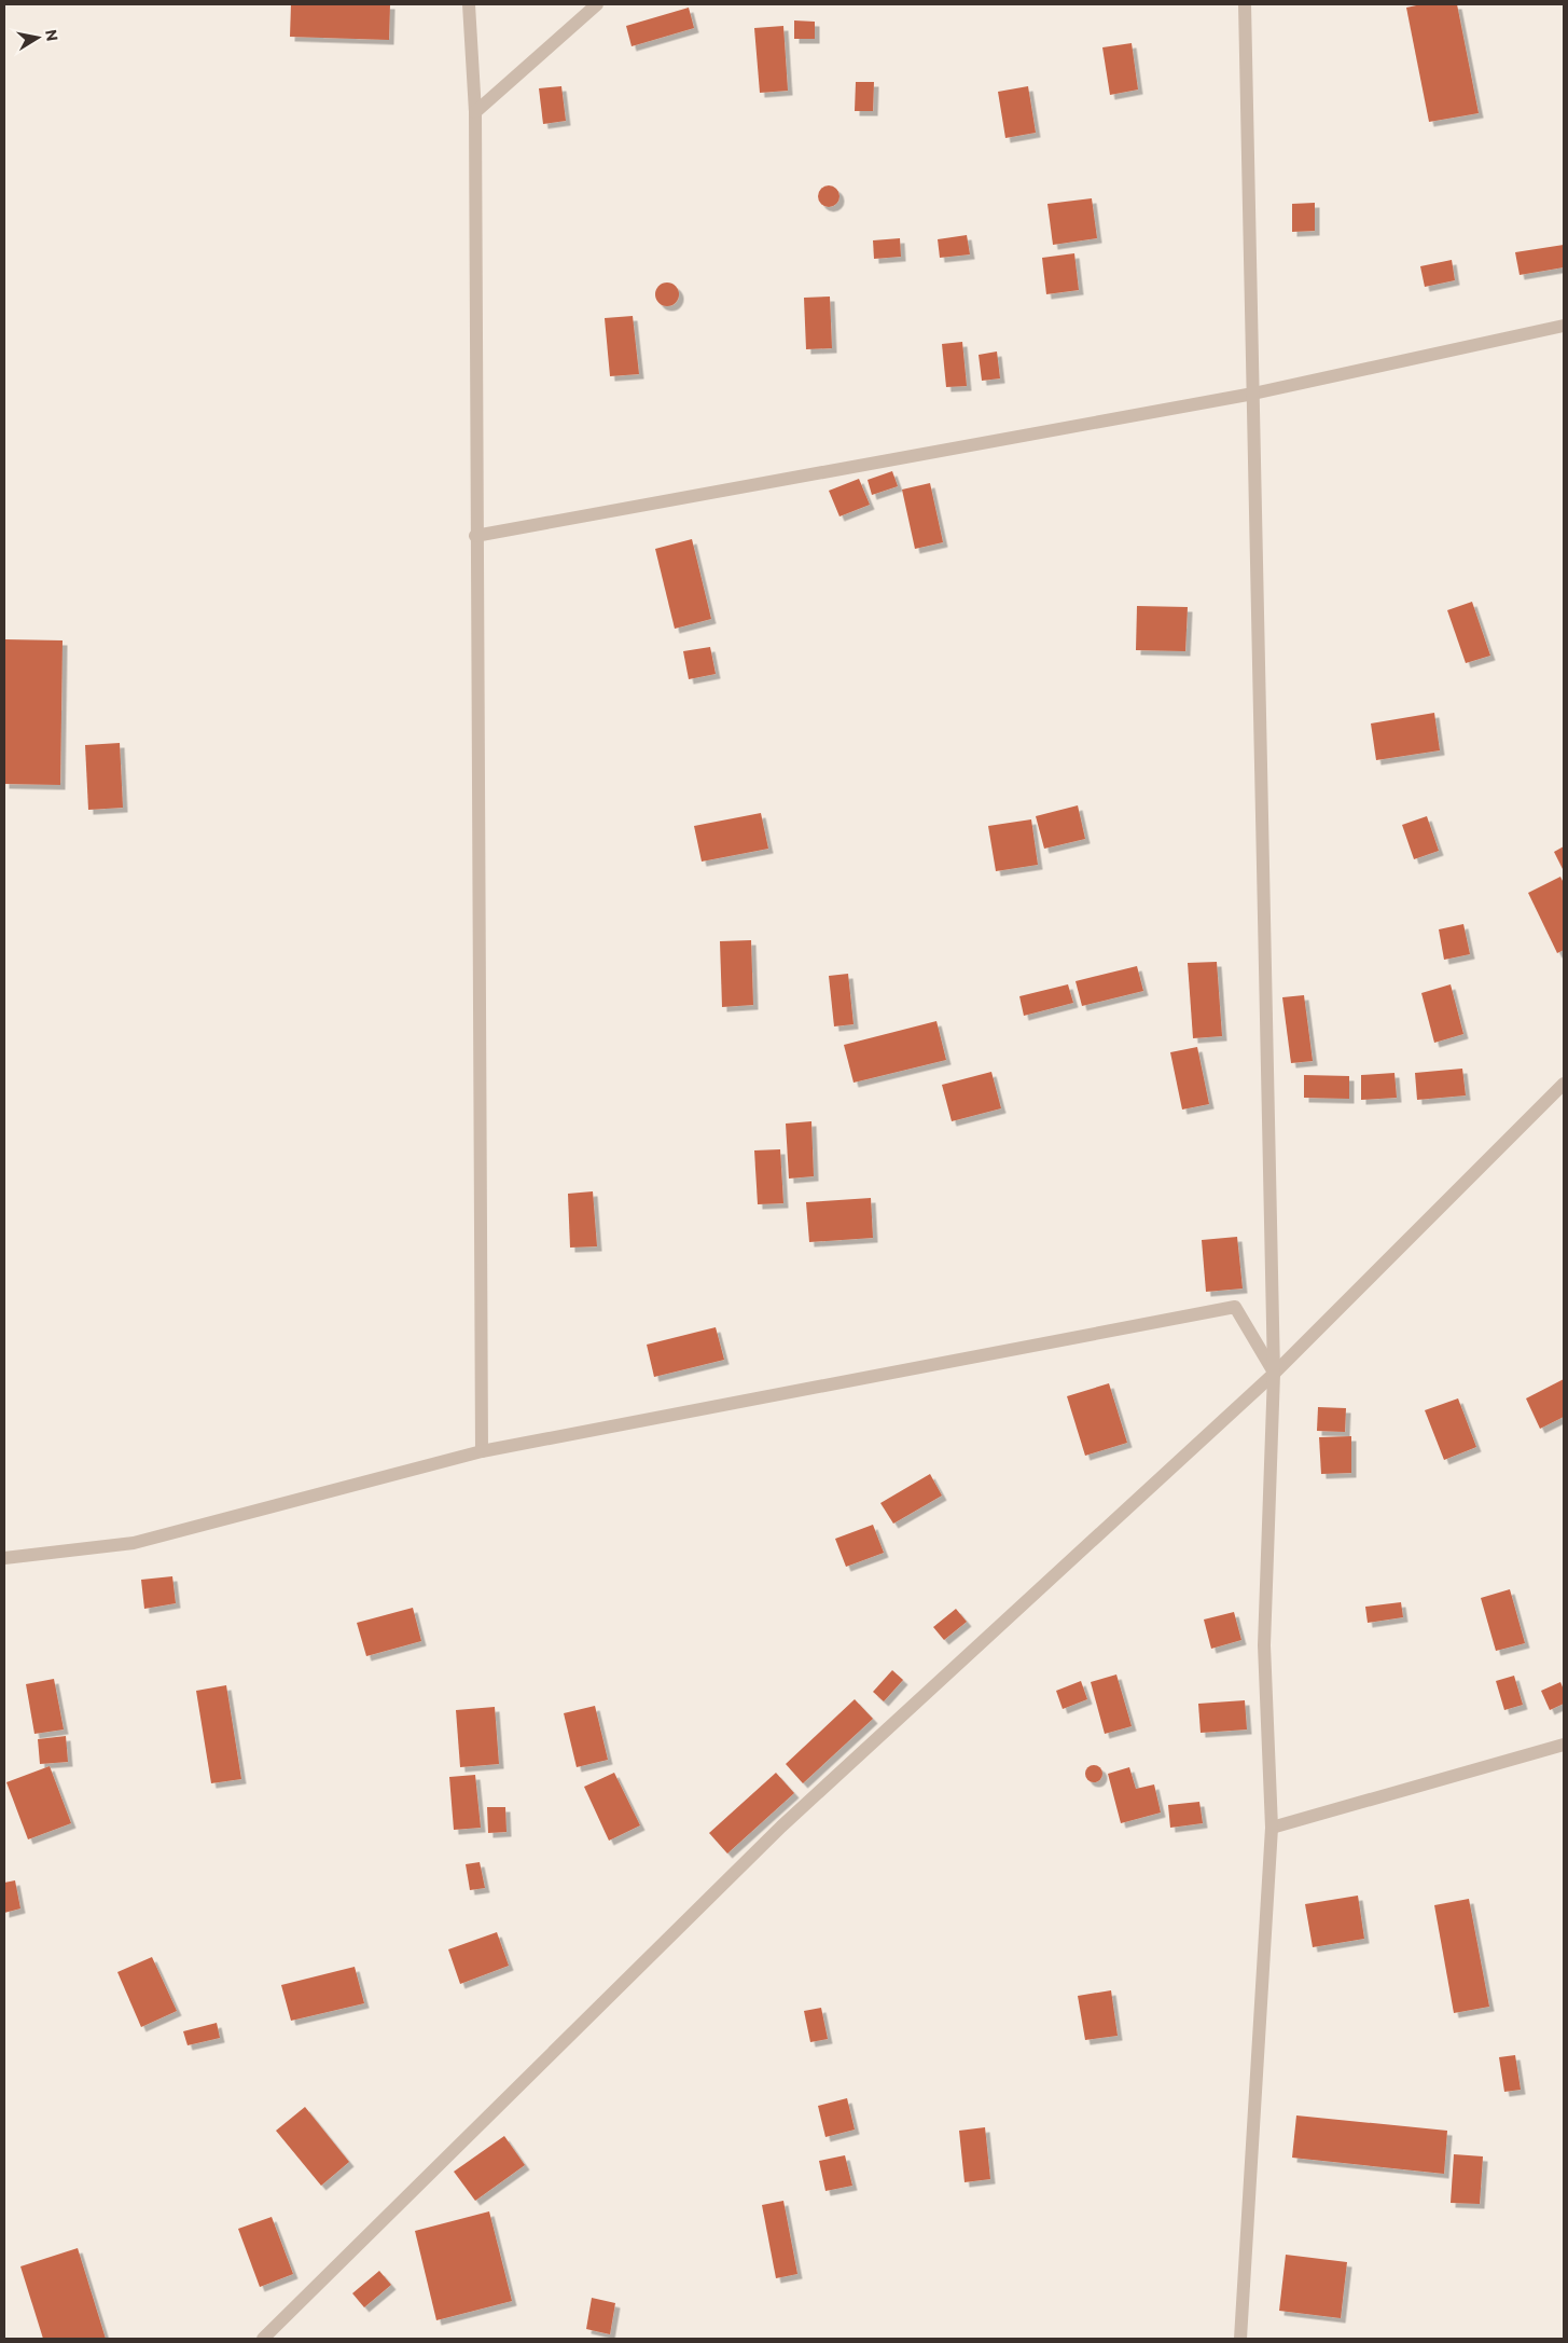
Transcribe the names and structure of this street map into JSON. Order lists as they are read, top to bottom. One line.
{"north":"right"}
